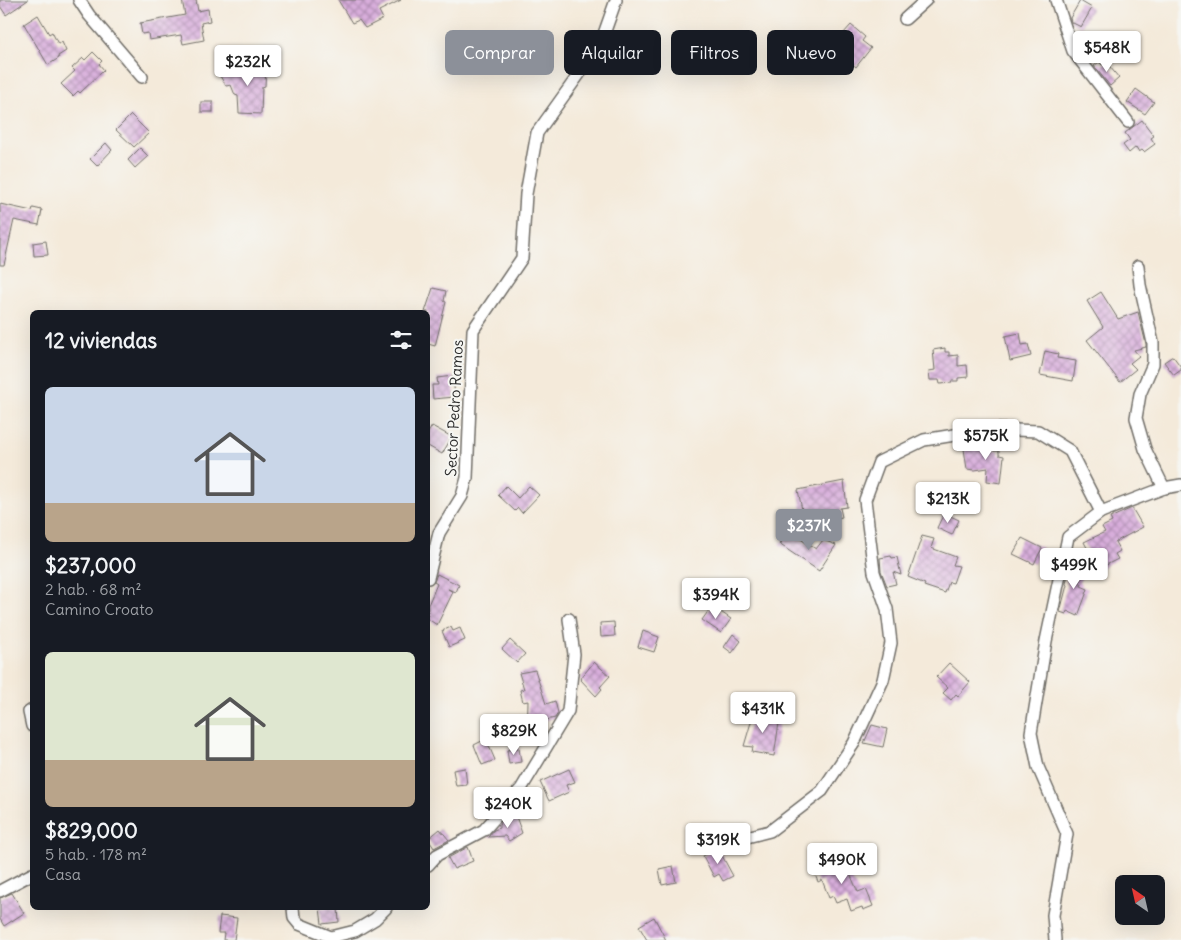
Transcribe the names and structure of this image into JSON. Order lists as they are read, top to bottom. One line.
{"streets":{"street":["Sector Pedro Ramos"]},"north":"top left","page":{"chip":["Comprar","Alquilar","Filtros","Nuevo"],"price":["$548K","$232K","$575K","$213K","$237K","$499K","$394K","$431K","$829K","$240K","$319K","$490K"],"heading":"12 viviendas","list":[{"name":"$237,000","note":"2 hab. · 68 m² · Camino Croato"},{"name":"$829,000","note":"5 hab. · 178 m² · Casa"}]}}
